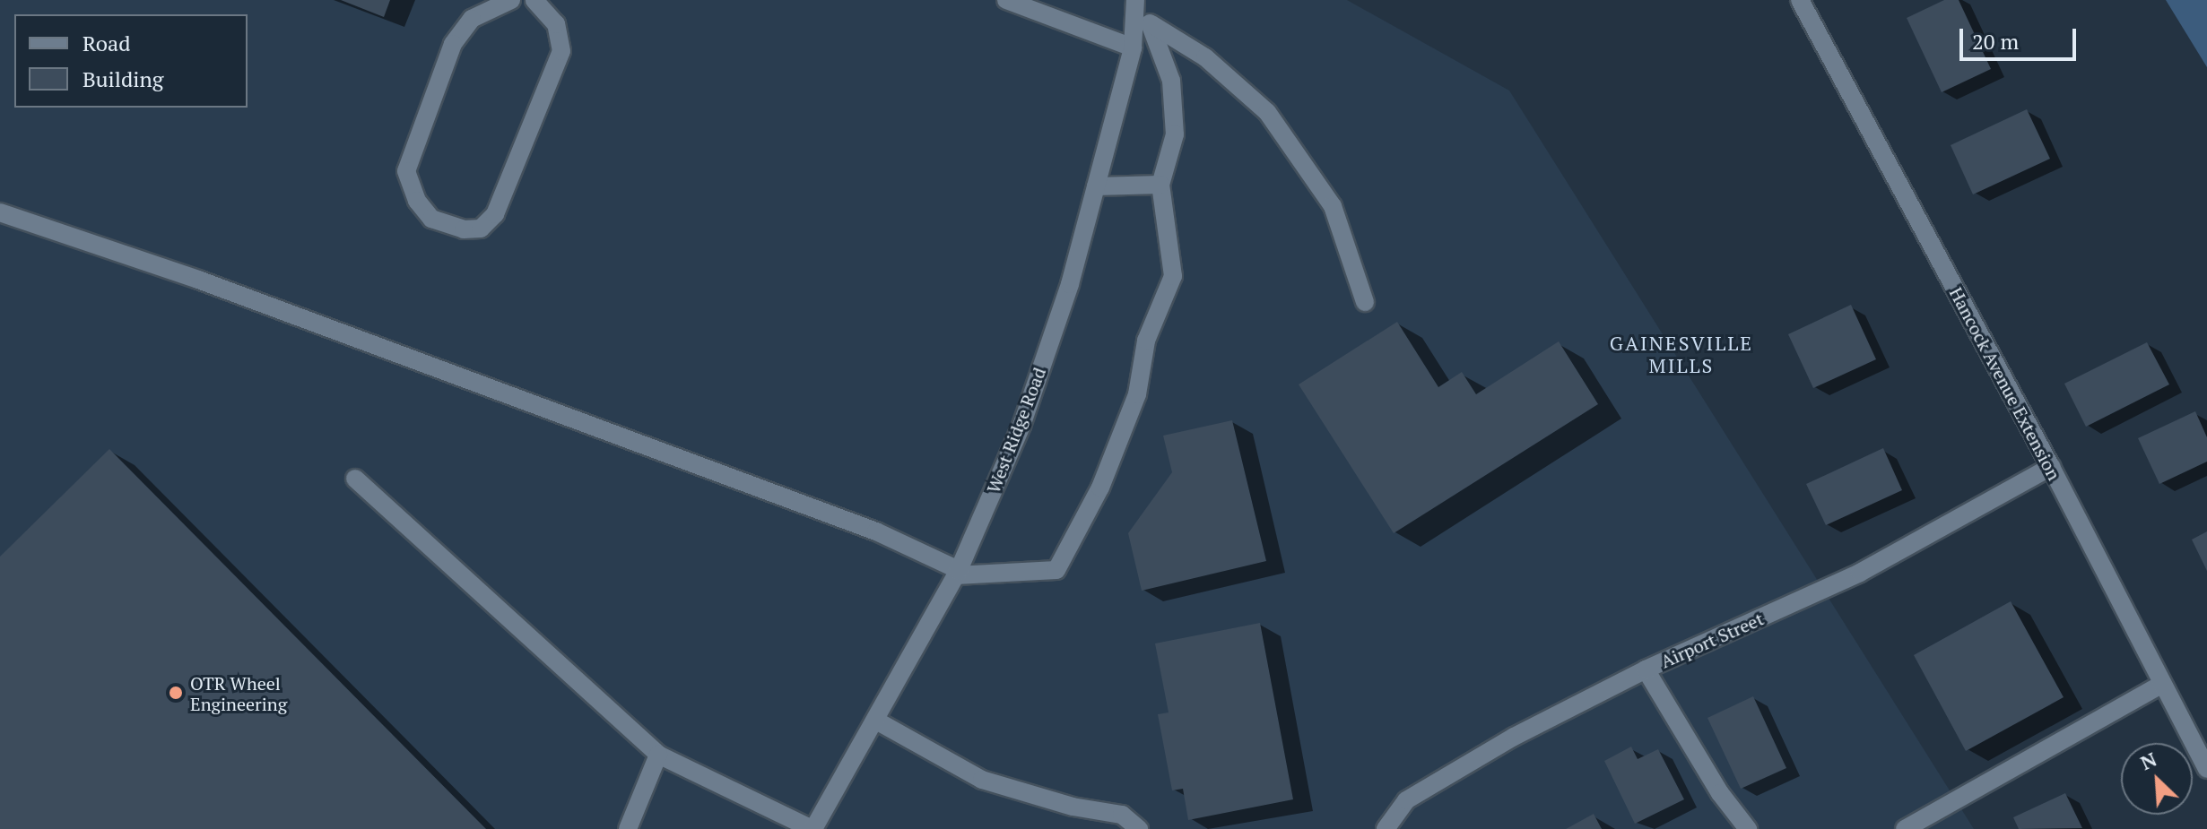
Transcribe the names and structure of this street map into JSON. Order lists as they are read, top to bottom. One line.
{"streets":{"street":["Hancock Avenue Extension","West Ridge Road","Airport Street"]},"crossings":[["Hancock Avenue Extension","Airport Street"]],"districts":["GAINESVILLE MILLS"],"places":["OTR Wheel Engineering"],"legend":["Road","Building"],"scale_bar":"20 m","north":"top left"}
